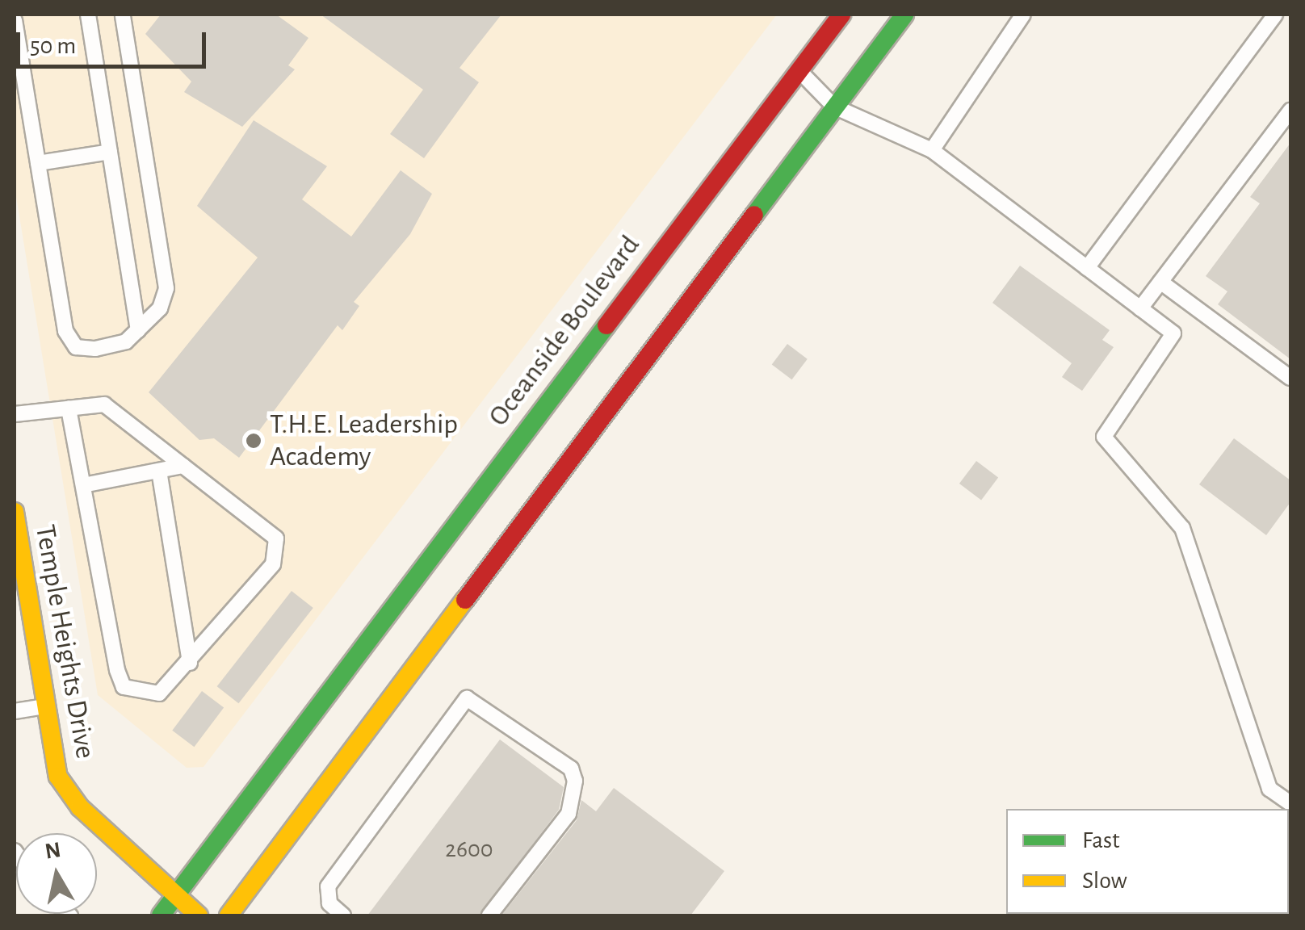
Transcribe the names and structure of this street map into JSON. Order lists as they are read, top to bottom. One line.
{"streets":{"main road":["Oceanside Boulevard","Temple Heights Drive"]},"crossings":[["Oceanside Boulevard","Temple Heights Drive"]],"places":["T.H.E. Leadership Academy"],"house_numbers":["2600"],"legend":["Fast","Slow"],"scale_bar":"50 m","north":"top"}
